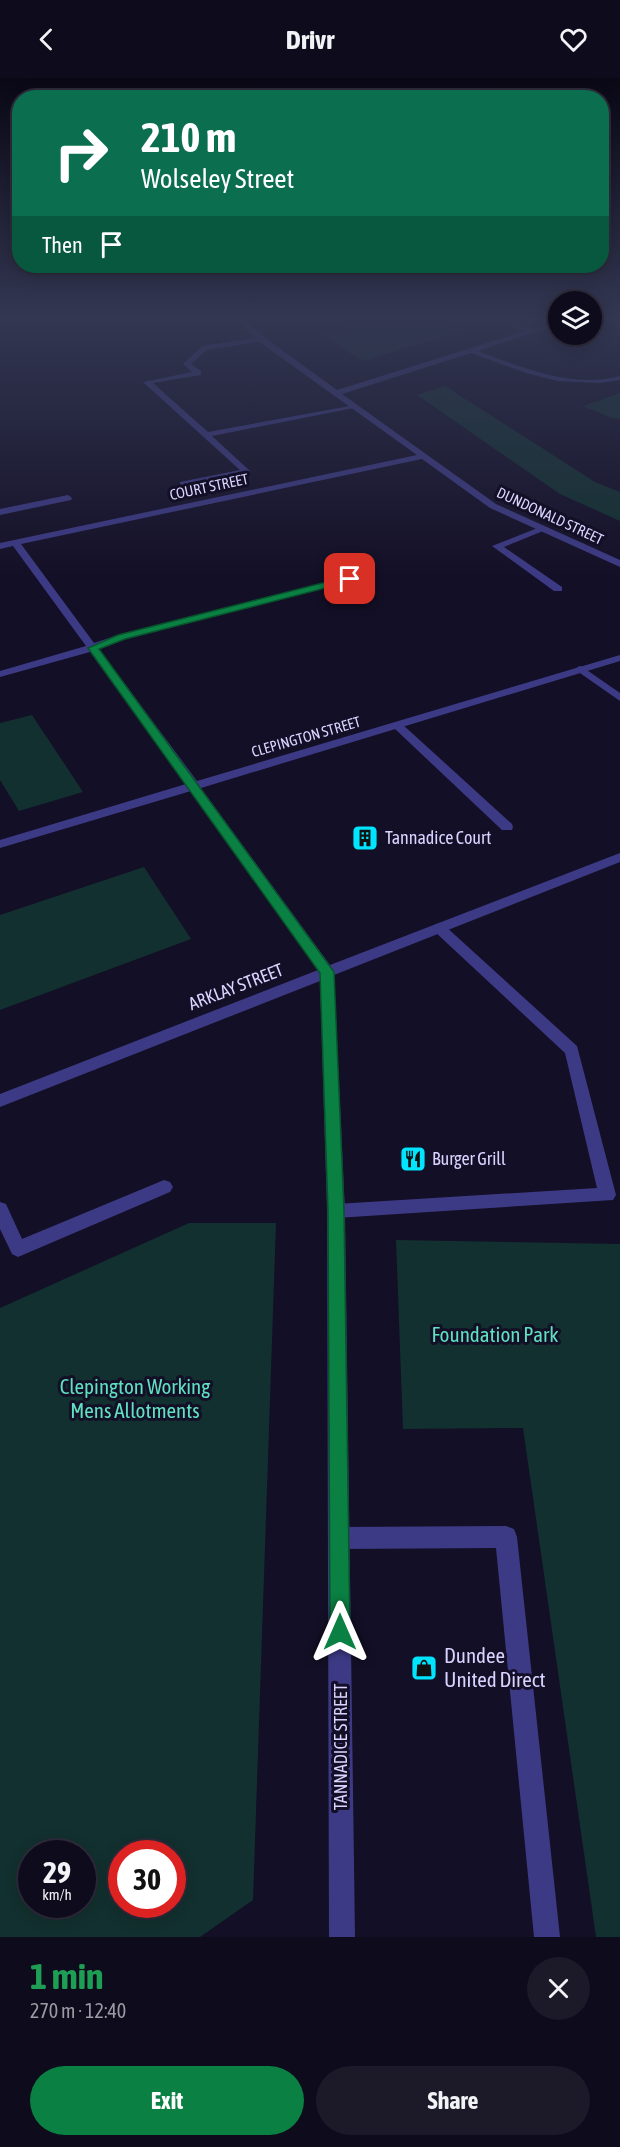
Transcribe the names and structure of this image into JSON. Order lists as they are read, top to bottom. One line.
{"streets":{"street":["COURT STREET","DUNDONALD STREET","CLEPINGTON STREET","ARKLAY STREET","TANNADICE STREET"]},"crossings":[["COURT STREET","DUNDONALD STREET"],["ARKLAY STREET","TANNADICE STREET"]],"parks":["Foundation Park","Clepington Working Mens Allotments"],"places":{"building":["Tannadice Court"],"restaurant":["Burger Grill"],"shop":["Dundee United Direct"]},"page":{"header":"Drivr","turn":["210 m","Wolseley Street"],"then":"Then","speed":"29 km/h","limit":"30","heading":["1 min","270 m · 12:40"],"buttons":["Exit","Share"]}}
